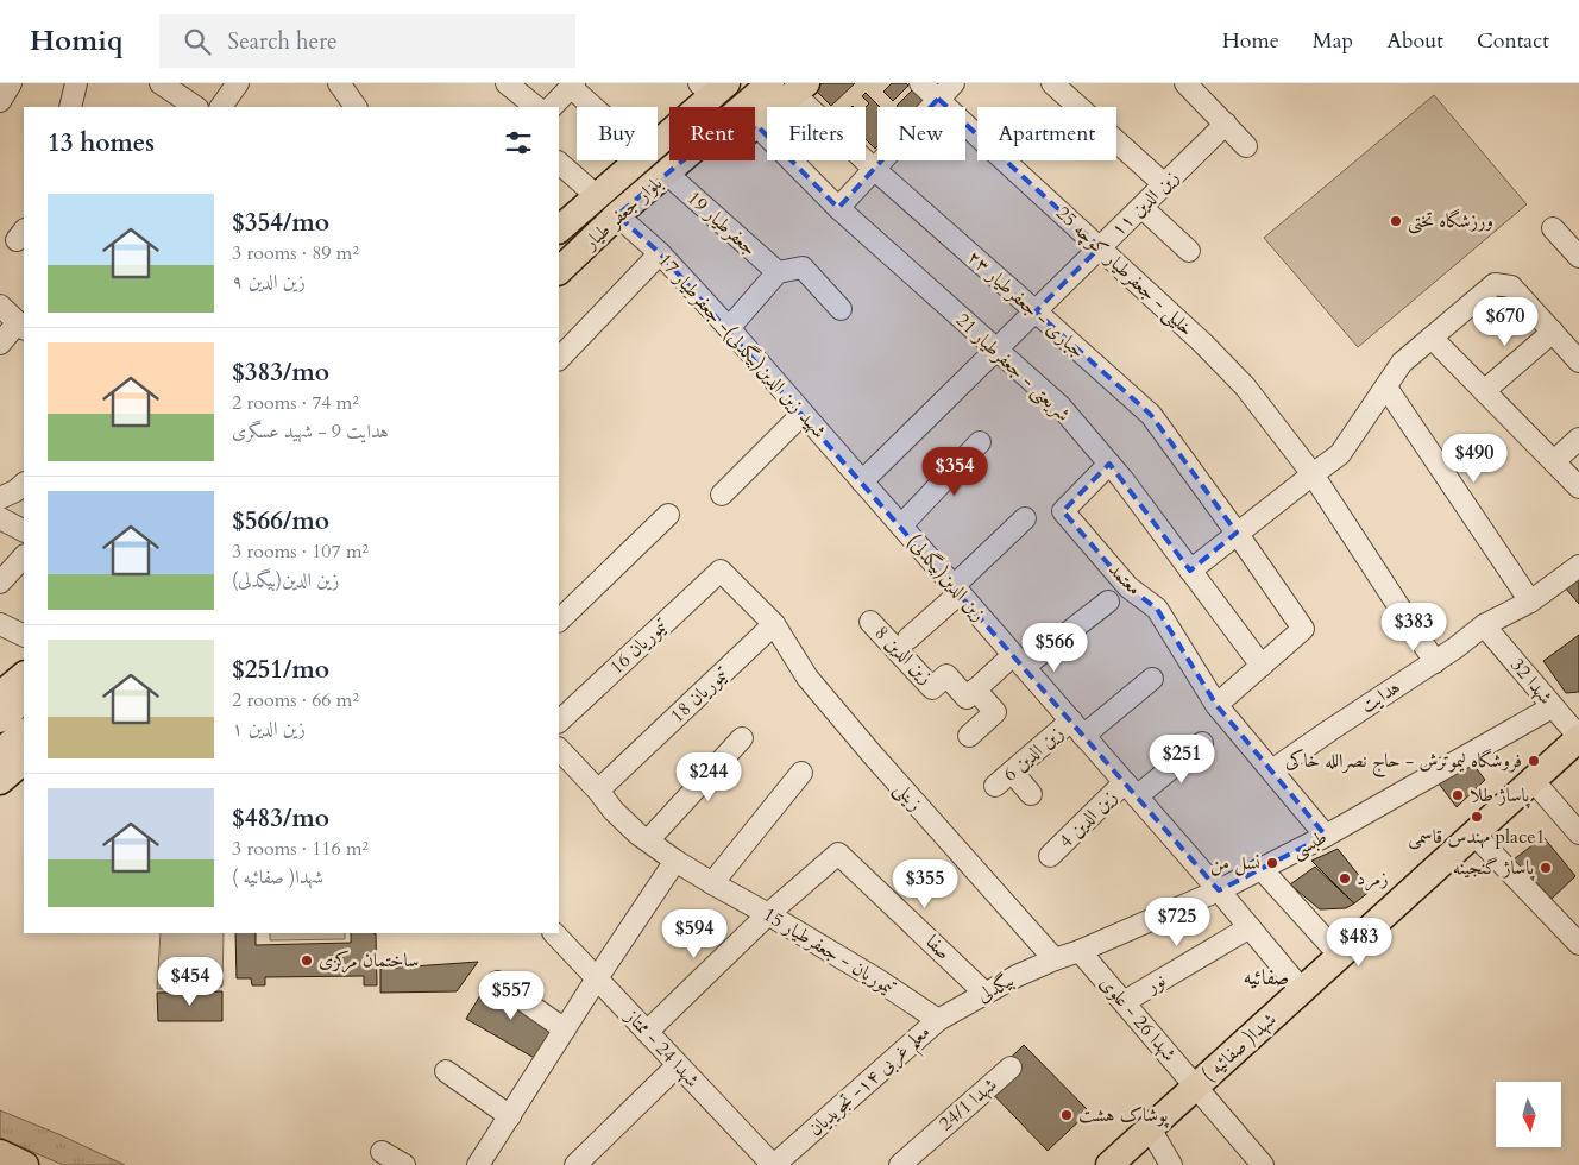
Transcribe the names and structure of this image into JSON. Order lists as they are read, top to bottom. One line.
{"streets":{"main road":["بلوار جعفر طیار","شهدا( صفائیه )"],"street":["زین الدین ۱۱","جعفرطیار 19","خلیلی - جعفرطیار کوچه 25","جباری - جعفرطیار ۲۳","شهید زین الدین(بیگدلی)- جعفرطیار 17","شریعتی - جعفرطیار 21","زین الدین(بیگدلی)","معتمد","تیموریان 16","زین الدین 8","شهدا 32","تیموریان 18","هدایت","زین الدین 6","زینلی","زین الدین 4","طبسی","صفا","تیموریان - جعفرطیار 15","نور","بیگدلی","شهدا 26 - علوی","شهدا 24 - ممتاز","معلم غربی ۱۴- تجویدیان","شهدا 24/1"]},"crossings":[["زین الدین ۱۱","خلیلی - جعفرطیار کوچه 25"],["زین الدین ۱۱","جباری - جعفرطیار ۲۳"],["زین الدین ۱۱","شهید زین الدین(بیگدلی)- جعفرطیار 17"],["زین الدین ۱۱","شریعتی - جعفرطیار 21"],["زین الدین ۱۱","زین الدین(بیگدلی)"],["بلوار جعفر طیار","جعفرطیار 19"],["بلوار جعفر طیار","جباری - جعفرطیار ۲۳"],["بلوار جعفر طیار","شهید زین الدین(بیگدلی)- جعفرطیار 17"],["خلیلی - جعفرطیار کوچه 25","هدایت"],["جباری - جعفرطیار ۲۳","شریعتی - جعفرطیار 21"],["شهید زین الدین(بیگدلی)- جعفرطیار 17","زین الدین(بیگدلی)"],["شریعتی - جعفرطیار 21","معتمد"],["زین الدین(بیگدلی)","زین الدین 6"],["زین الدین(بیگدلی)","زین الدین 4"],["زین الدین(بیگدلی)","طبسی"],["زین الدین(بیگدلی)","نور"],["زین الدین(بیگدلی)","شهدا( صفائیه )"],["معتمد","هدایت"],["معتمد","طبسی"],["تیموریان 16","زینلی"],["شهدا 32","هدایت"],["شهدا 32","طبسی"],["شهدا 32","شهدا( صفائیه )"],["تیموریان 18","زینلی"],["تیموریان 18","تیموریان - جعفرطیار 15"],["زینلی","طبسی"],["زینلی","بیگدلی"],["طبسی","بیگدلی"],["طبسی","شهدا 26 - علوی"],["صفا","تیموریان - جعفرطیار 15"],["صفا","بیگدلی"],["تیموریان - جعفرطیار 15","بیگدلی"],["تیموریان - جعفرطیار 15","معلم غربی ۱۴- تجویدیان"],["نور","شهدا 26 - علوی"],["بیگدلی","معلم غربی ۱۴- تجویدیان"],["شهدا 26 - علوی","شهدا( صفائیه )"],["شهدا 24 - ممتاز","معلم غربی ۱۴- تجویدیان"]],"districts":["صفائیه"],"places":["ورزشگاه تختی","فروشگاه لیموترش - حاج نصرالله خاکی","پاساژ طلا","مهندس قاسمی place1","نسل من","پاساژ گنجینه","زمرد","ساختمان مرکزی","پوشاک هشت"],"north":"bottom","page":{"header":"Homiq","search":"Search here","nav":["Home","Map","About","Contact"],"chip":["Buy","Rent","Filters","New","Apartment"],"heading":"13 homes","list":[{"name":"$354/mo","note":"3 rooms · 89 m² · زین الدین ۹"},{"name":"$383/mo","note":"2 rooms · 74 m² · هدایت 9 - شهید عسگری"},{"name":"$566/mo","note":"3 rooms · 107 m² · زین الدین(بیگدلی)"},{"name":"$251/mo","note":"2 rooms · 66 m² · زین الدین ۱"},{"name":"$483/mo","note":"3 rooms · 116 m² · شهدا( صفائیه )"}],"price":["$670","$490","$354","$383","$566","$251","$244","$355","$725","$594","$483","$454","$557"]}}
